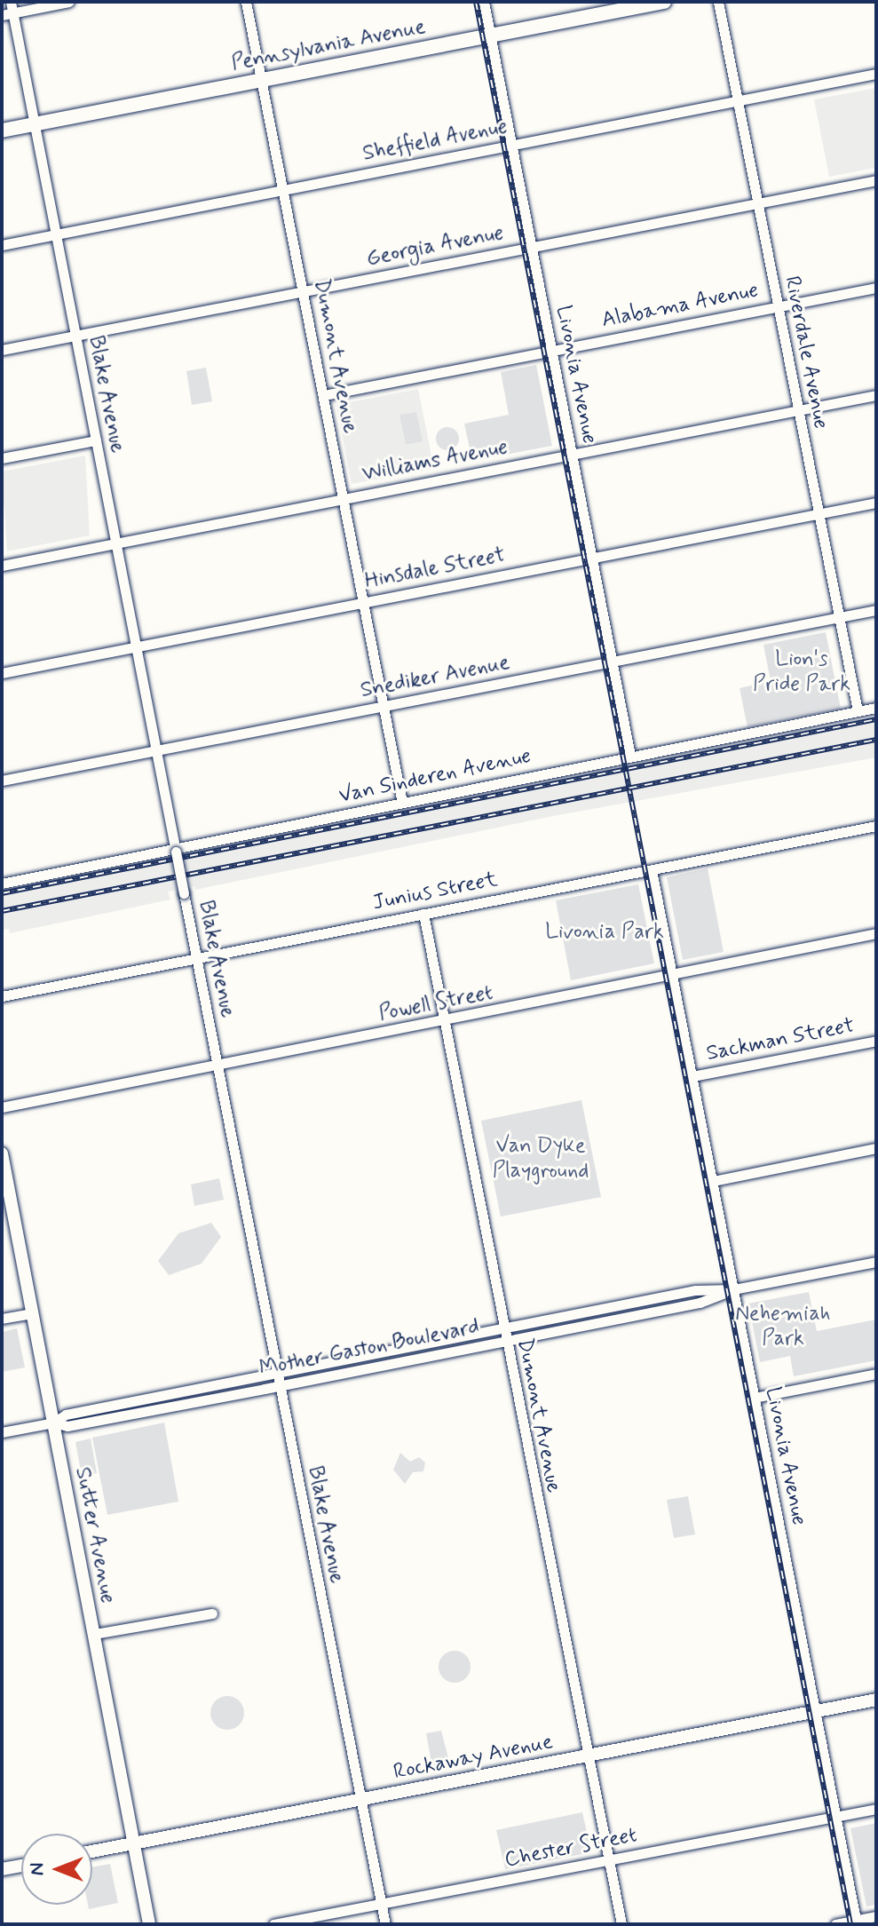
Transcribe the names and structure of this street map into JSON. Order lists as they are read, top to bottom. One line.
{"streets":{"main road":["Pennsylvania Avenue"],"street":["Sheffield Avenue","Georgia Avenue","Alabama Avenue","Riverdale Avenue","Dumont Avenue","Livonia Avenue","Blake Avenue","Williams Avenue","Hinsdale Street","Snediker Avenue","Van Sinderen Avenue","Junius Street","Powell Street","Sackman Street","Mother Gaston Boulevard","Sutter Avenue","Rockaway Avenue","Chester Street"]},"crossings":[["Pennsylvania Avenue","Dumont Avenue"],["Pennsylvania Avenue","Livonia Avenue"],["Pennsylvania Avenue","Blake Avenue"],["Sheffield Avenue","Riverdale Avenue"],["Sheffield Avenue","Dumont Avenue"],["Sheffield Avenue","Livonia Avenue"],["Sheffield Avenue","Blake Avenue"],["Georgia Avenue","Riverdale Avenue"],["Georgia Avenue","Dumont Avenue"],["Georgia Avenue","Livonia Avenue"],["Georgia Avenue","Blake Avenue"],["Alabama Avenue","Riverdale Avenue"],["Alabama Avenue","Dumont Avenue"],["Alabama Avenue","Livonia Avenue"],["Riverdale Avenue","Williams Avenue"],["Riverdale Avenue","Hinsdale Street"],["Riverdale Avenue","Snediker Avenue"],["Riverdale Avenue","Van Sinderen Avenue"],["Dumont Avenue","Williams Avenue"],["Dumont Avenue","Hinsdale Street"],["Dumont Avenue","Snediker Avenue"],["Dumont Avenue","Van Sinderen Avenue"],["Dumont Avenue","Junius Street"],["Dumont Avenue","Powell Street"],["Dumont Avenue","Mother Gaston Boulevard"],["Dumont Avenue","Rockaway Avenue"],["Dumont Avenue","Chester Street"],["Livonia Avenue","Williams Avenue"],["Livonia Avenue","Hinsdale Street"],["Livonia Avenue","Snediker Avenue"],["Livonia Avenue","Van Sinderen Avenue"],["Livonia Avenue","Junius Street"],["Livonia Avenue","Powell Street"],["Livonia Avenue","Sackman Street"],["Livonia Avenue","Mother Gaston Boulevard"],["Livonia Avenue","Rockaway Avenue"],["Livonia Avenue","Chester Street"],["Blake Avenue","Williams Avenue"],["Blake Avenue","Hinsdale Street"],["Blake Avenue","Snediker Avenue"],["Blake Avenue","Van Sinderen Avenue"],["Blake Avenue","Junius Street"],["Blake Avenue","Powell Street"],["Blake Avenue","Mother Gaston Boulevard"],["Blake Avenue","Rockaway Avenue"],["Blake Avenue","Chester Street"],["Mother Gaston Boulevard","Sutter Avenue"],["Sutter Avenue","Rockaway Avenue"]],"parks":["Lion's Pride Park","Livonia Park","Van Dyke Playground","Nehemiah Park"],"north":"left"}
